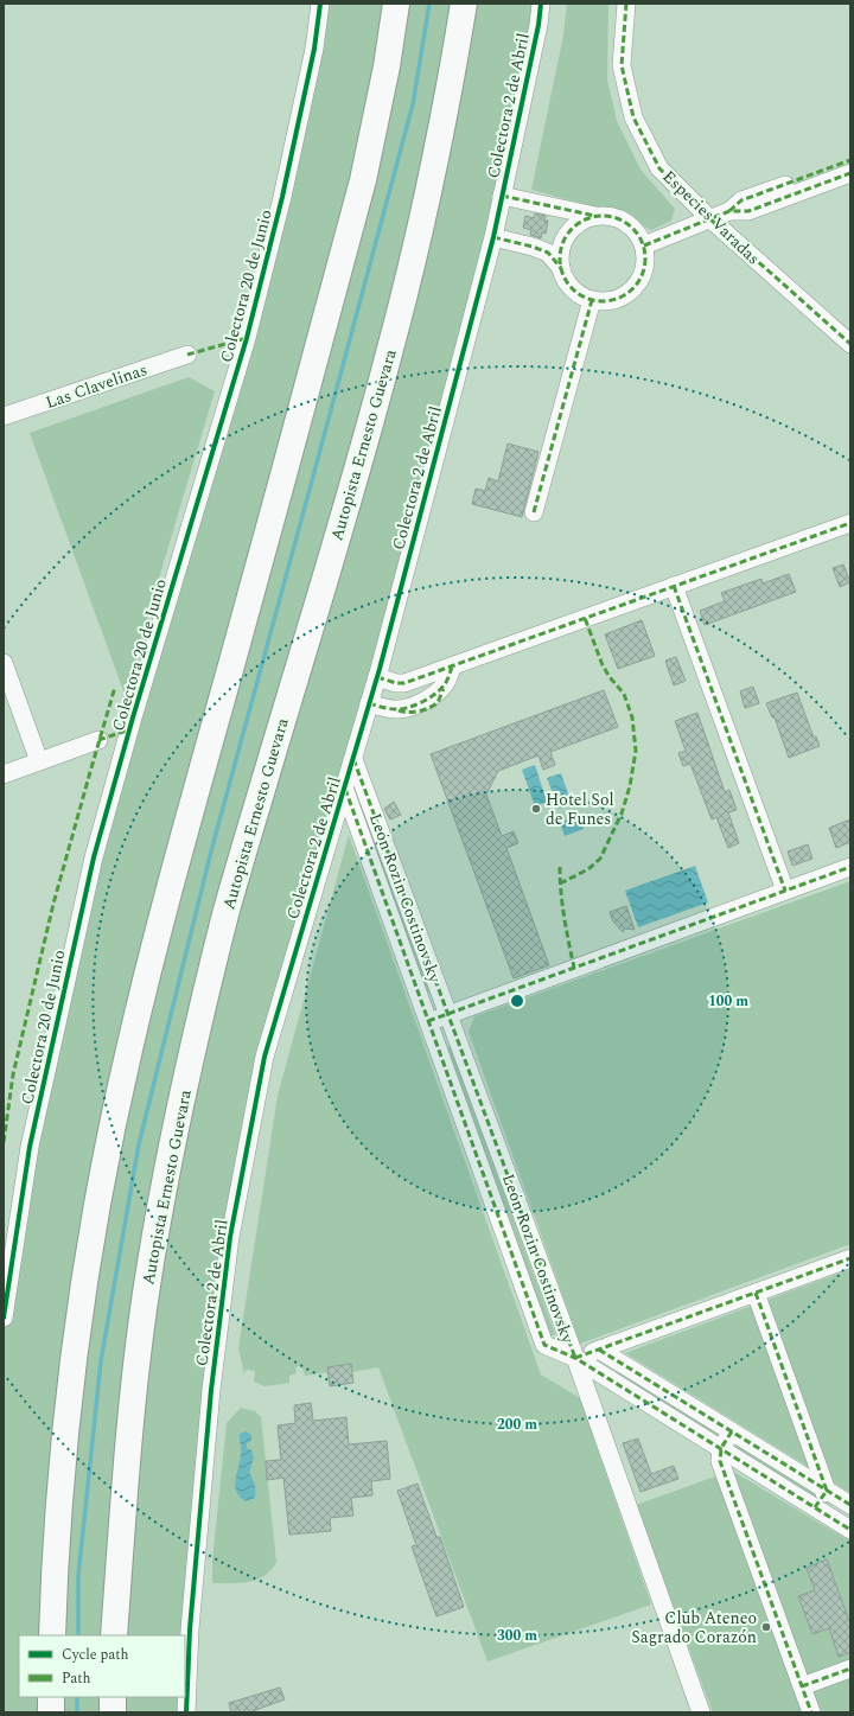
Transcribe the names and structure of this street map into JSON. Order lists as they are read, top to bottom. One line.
{"streets":{"highway":["Autopista Ernesto Guevara"],"street":["Colectora 2 de Abril","Especies Varadas","Colectora 20 de Junio","Las Clavelinas","León Rozin Costinovsky"]},"crossings":[["Colectora 2 de Abril","León Rozin Costinovsky"]],"places":["Hotel Sol de Funes","Club Ateneo Sagrado Corazón"],"legend":["Cycle path","Path"],"rings":["100 m","200 m","300 m"]}
